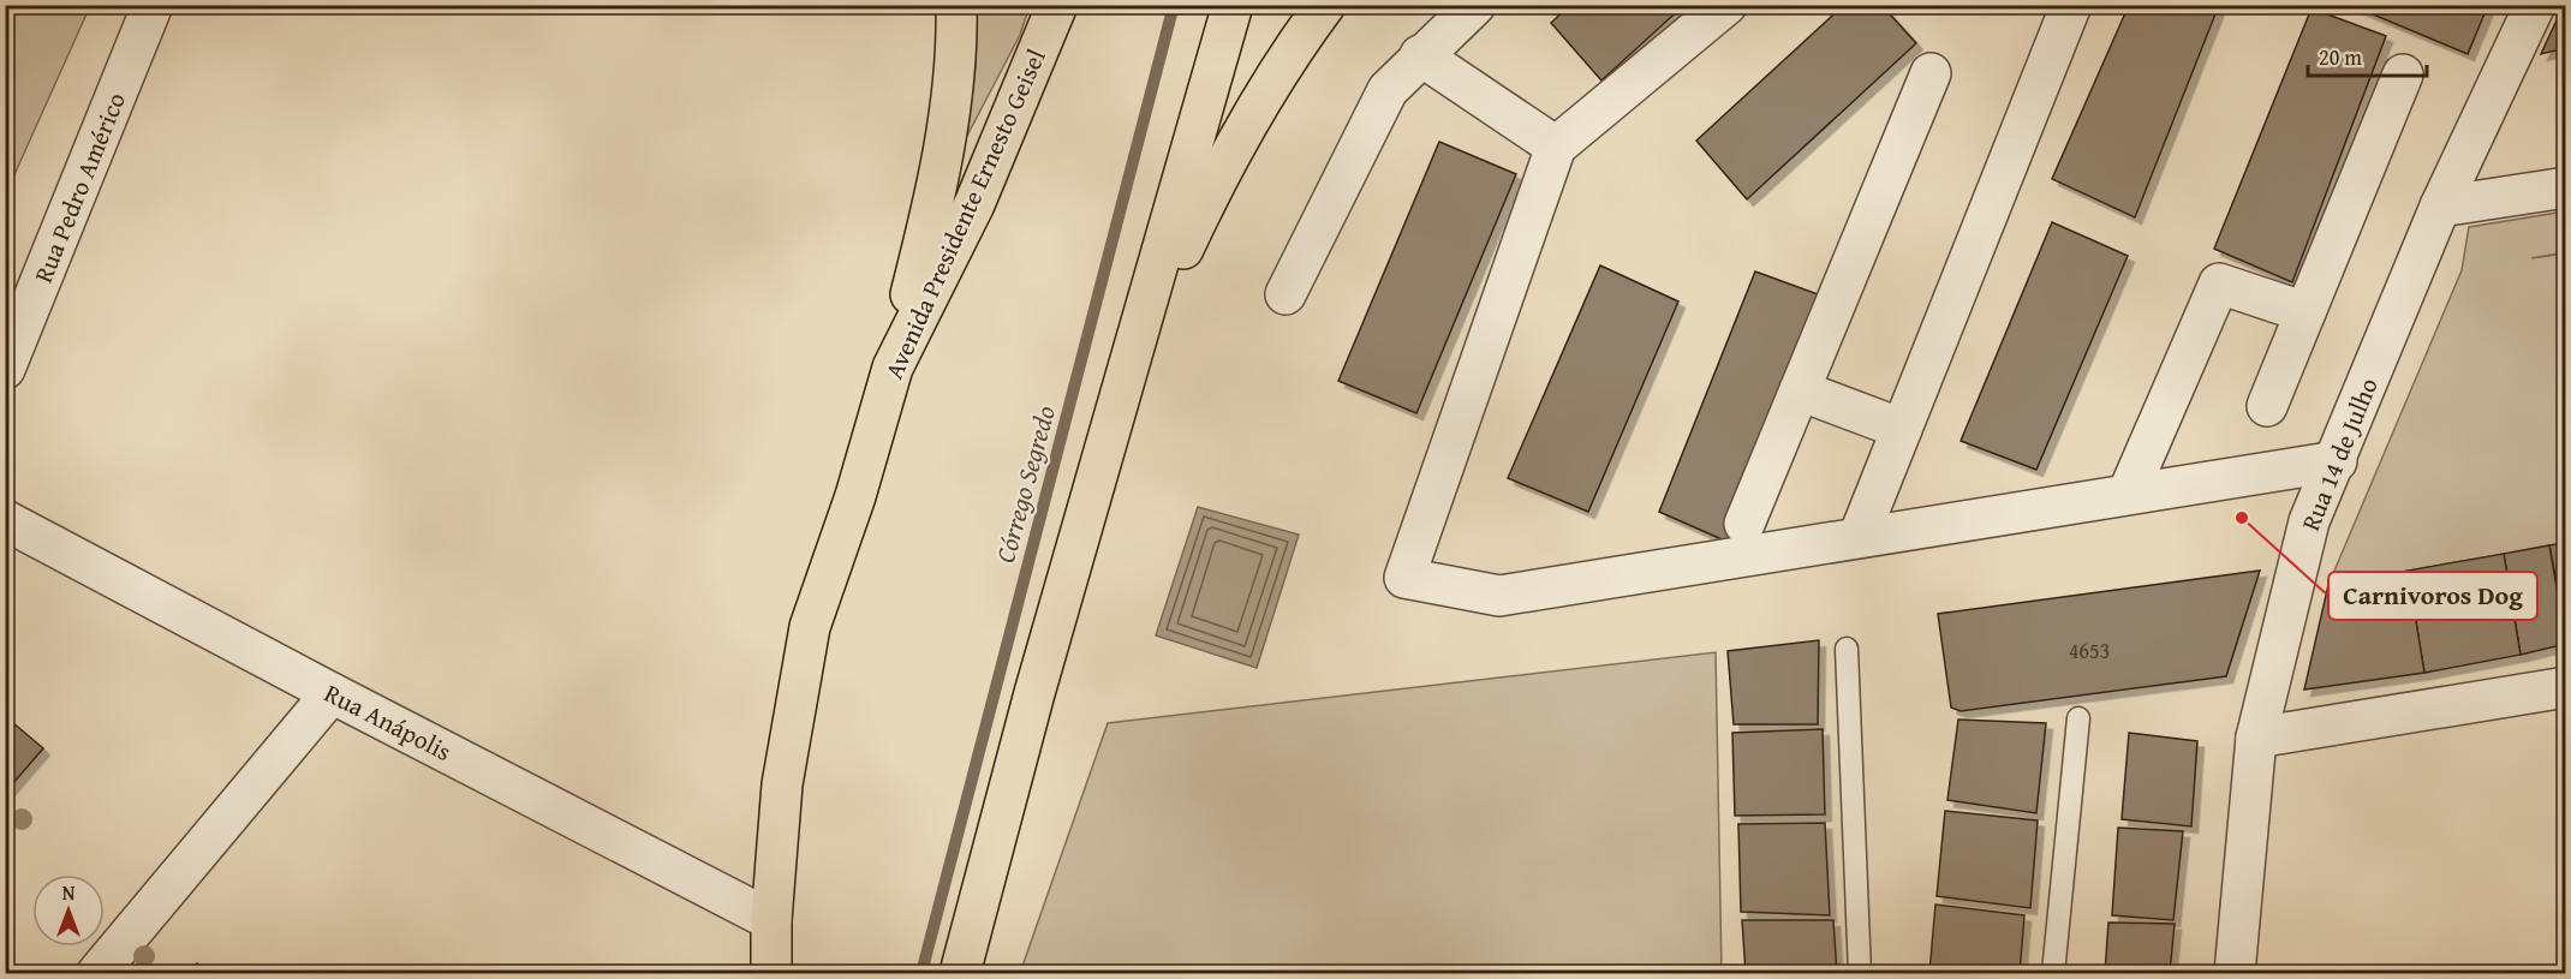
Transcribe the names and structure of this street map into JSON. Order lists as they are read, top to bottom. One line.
{"streets":{"main road":["Avenida Presidente Ernesto Geisel"],"street":["Rua Pedro Américo","Rua 14 de Julho","Rua Anápolis"]},"crossings":[["Avenida Presidente Ernesto Geisel","Rua Anápolis"]],"water":["Córrego Segredo"],"places":["Carnivoros Dog"],"house_numbers":["4653"],"scale_bar":"20 m","north":"top"}
